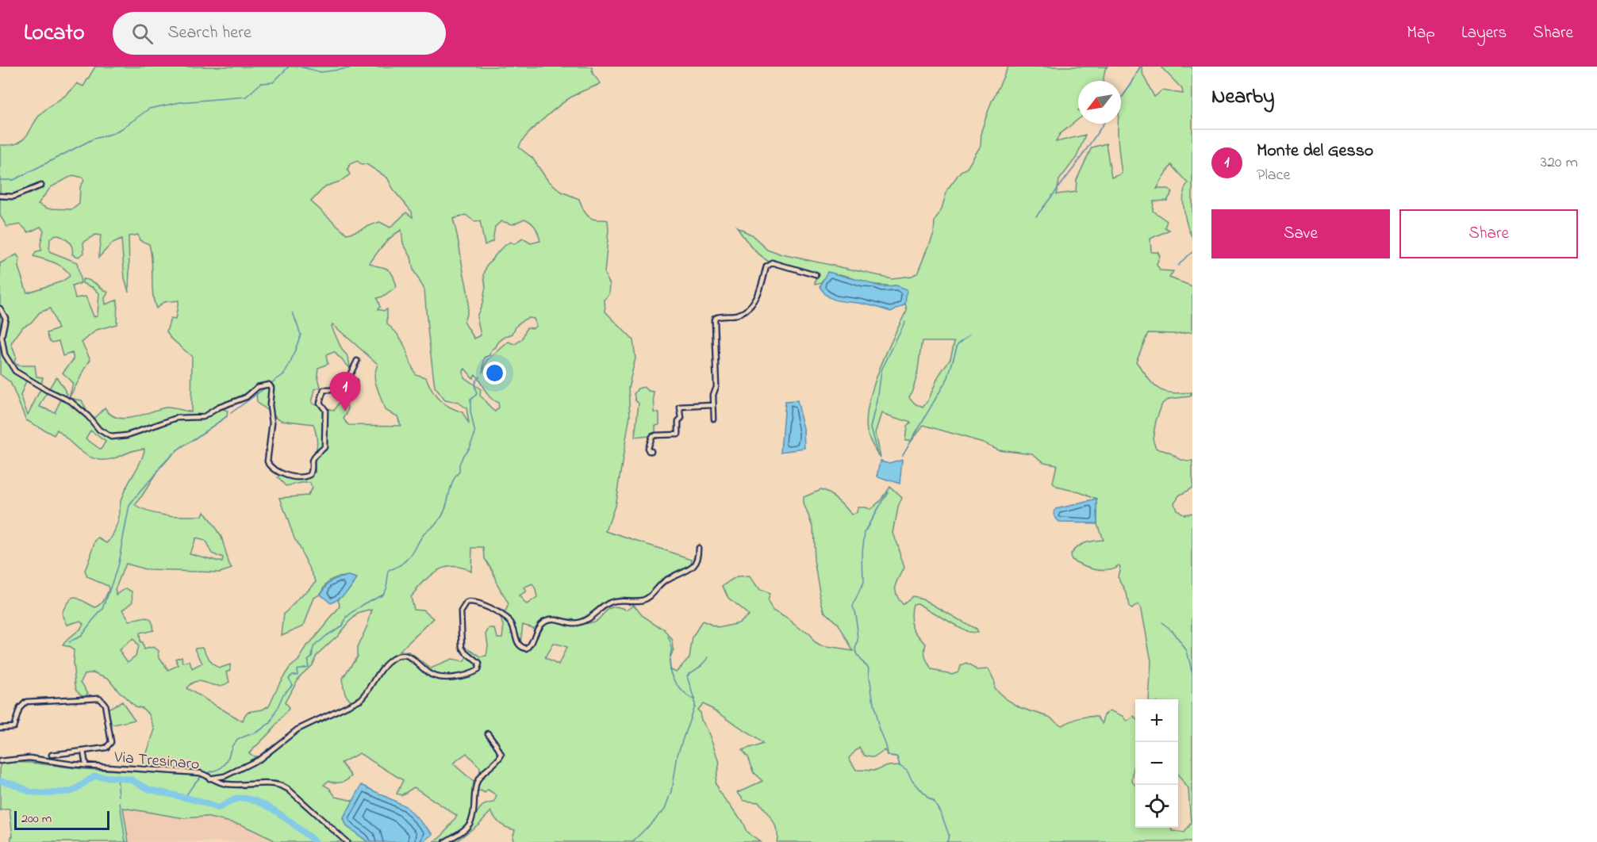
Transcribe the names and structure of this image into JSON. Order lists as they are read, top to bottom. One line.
{"streets":{"street":["Via Tresinaro"]},"scale_bar":"200 m","north":"bottom left","page":{"header":"Locato","search":"Search here","nav":["Map","Layers","Share"],"heading":"Nearby","list":[{"mark":"1","name":"Monte del Gesso","note":"Place","value":"320 m"}],"buttons":["Save","Share"],"pins":"1","map_buttons":["+","−"],"scale":"200 m"}}
